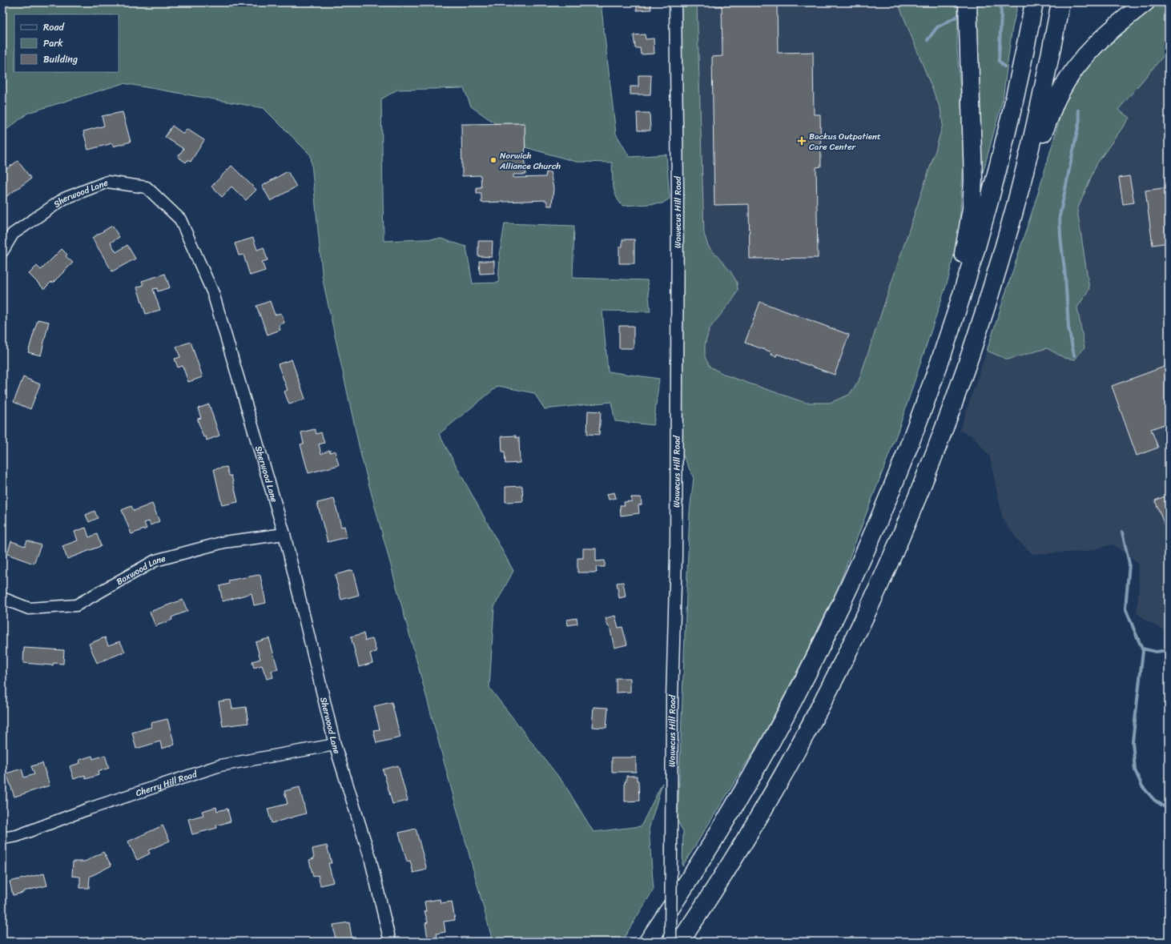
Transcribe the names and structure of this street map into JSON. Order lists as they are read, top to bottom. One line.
{"streets":{"street":["Sherwood Lane","Wawecus Hill Road","Boxwood Lane","Cherry Hill Road"]},"crossings":[["Sherwood Lane","Boxwood Lane"],["Sherwood Lane","Cherry Hill Road"]],"places":{"health":["Backus Outpatient Care Center"],"other":["Norwich Alliance Church"]},"legend":["Road","Park","Building"]}
